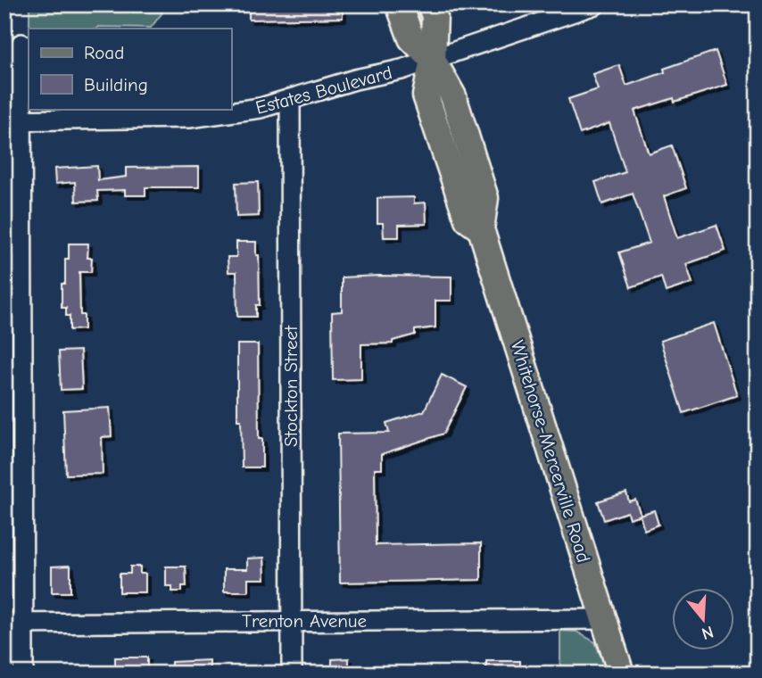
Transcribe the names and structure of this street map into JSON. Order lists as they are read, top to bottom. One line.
{"streets":{"main road":["Whitehorse-Mercerville Road"],"street":["Estates Boulevard","Stockton Street","Trenton Avenue"]},"crossings":[["Estates Boulevard","Stockton Street"],["Estates Boulevard","Whitehorse-Mercerville Road"],["Stockton Street","Trenton Avenue"],["Whitehorse-Mercerville Road","Trenton Avenue"]],"legend":["Road","Building"],"north":"bottom"}
